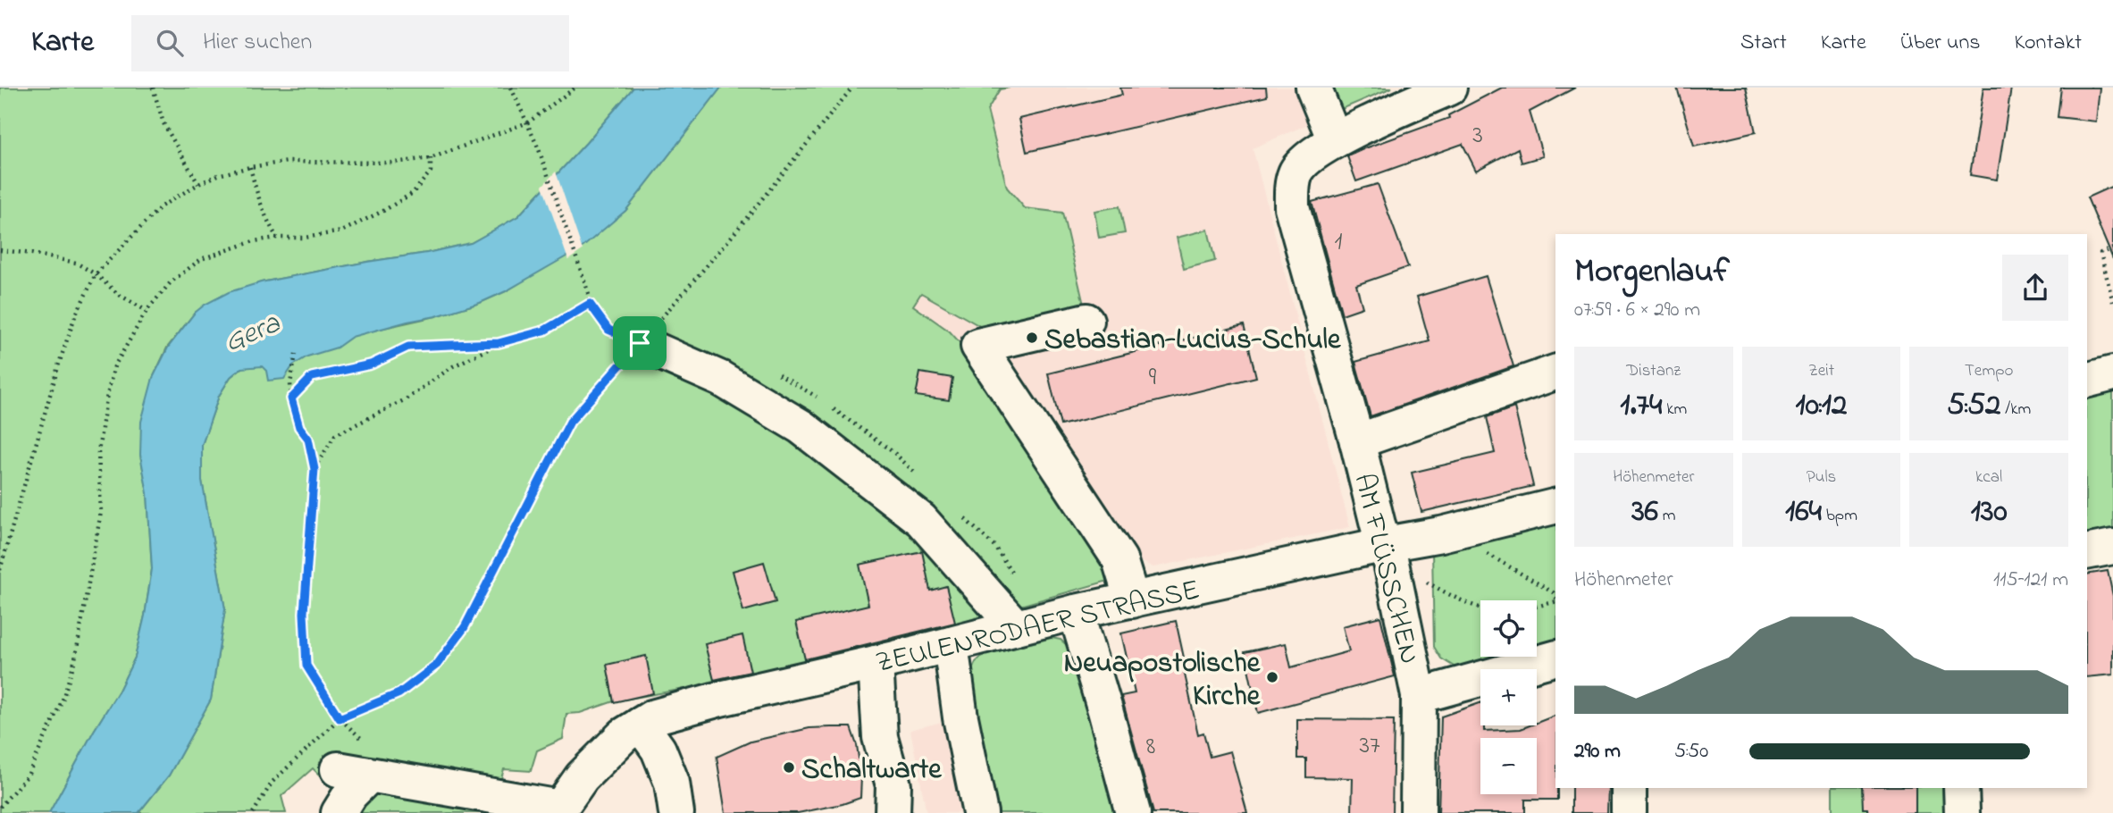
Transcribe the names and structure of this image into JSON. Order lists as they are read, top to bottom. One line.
{"streets":{"street":["AM FLÜSSCHEN","ZEULENRODAER STRASSE"]},"crossings":[["AM FLÜSSCHEN","ZEULENRODAER STRASSE"]],"water":["Gera"],"places":["Sebastian-Lucius-Schule","Neuapostolische Kirche","Schaltwarte"],"house_numbers":["3","1","9","37","8"],"page":{"header":"Karte","search":"Hier suchen","nav":["Start","Karte","Über uns","Kontakt"],"heading":["Morgenlauf","07:59 · 6 × 290 m"],"stats":[["Distanz","1.74 km"],["Zeit","10:12"],["Tempo","5:52 /km"],["Höhenmeter","36 m"],["Puls","164 bpm"],["kcal","130"]],"chart":["Höhenmeter","115–121 m"],"map_buttons":["+","−"],"list":[{"name":"290 m","note":"5:50"}]}}
